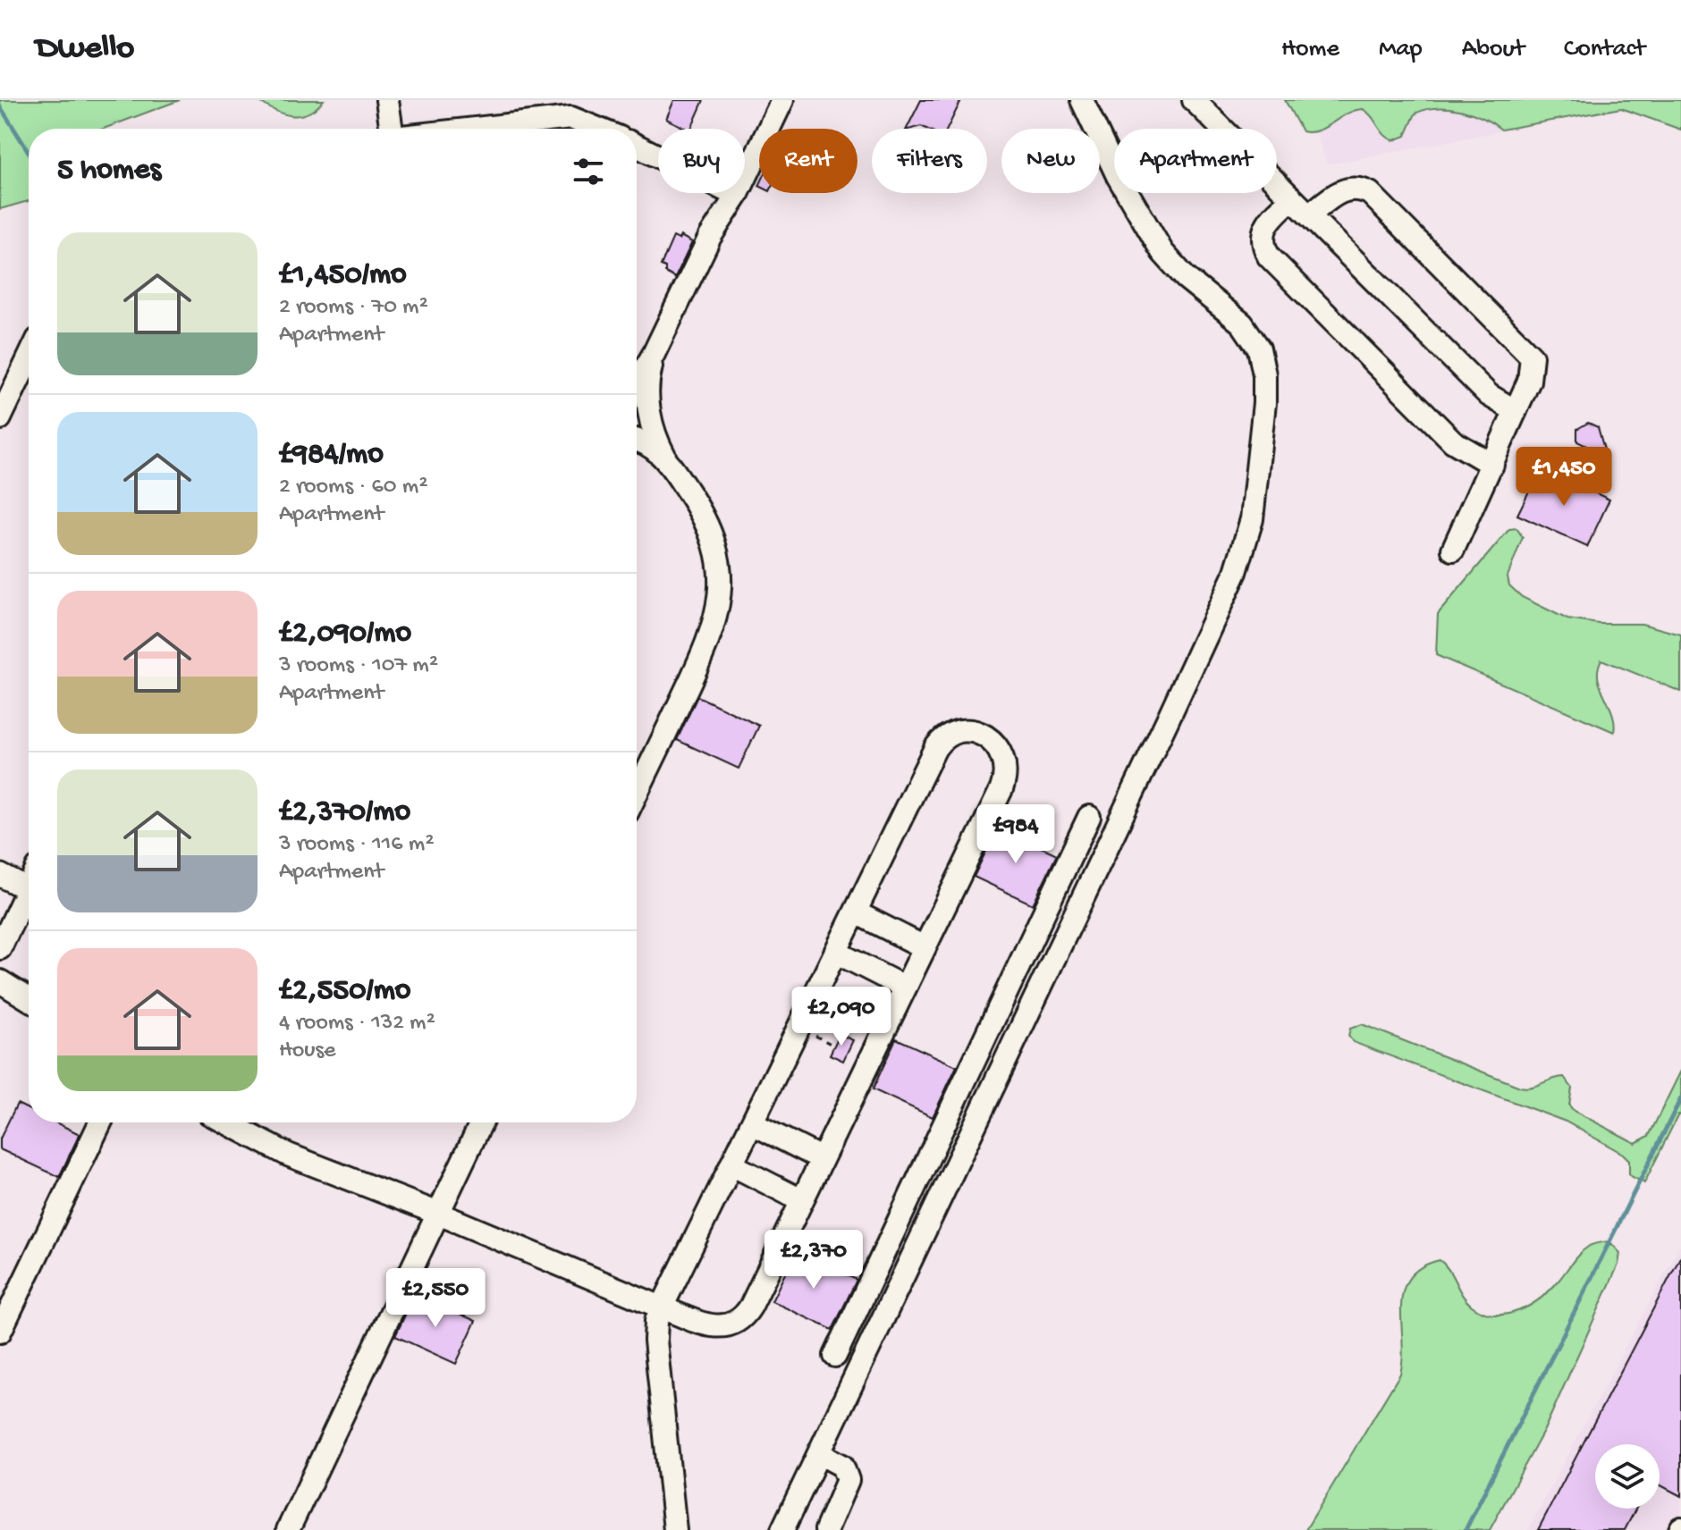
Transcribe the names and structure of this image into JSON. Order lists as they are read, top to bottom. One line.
{"page":{"header":"Dwello","nav":["Home","Map","About","Contact"],"chip":["Buy","Rent","Filters","New","Apartment"],"heading":"5 homes","list":[{"name":"£1,450/mo","note":"2 rooms · 70 m² · Apartment"},{"name":"£984/mo","note":"2 rooms · 60 m² · Apartment"},{"name":"£2,090/mo","note":"3 rooms · 107 m² · Apartment"},{"name":"£2,370/mo","note":"3 rooms · 116 m² · Apartment"},{"name":"£2,550/mo","note":"4 rooms · 132 m² · House"}],"price":["£1,450","£984","£2,090","£2,370","£2,550"]}}
